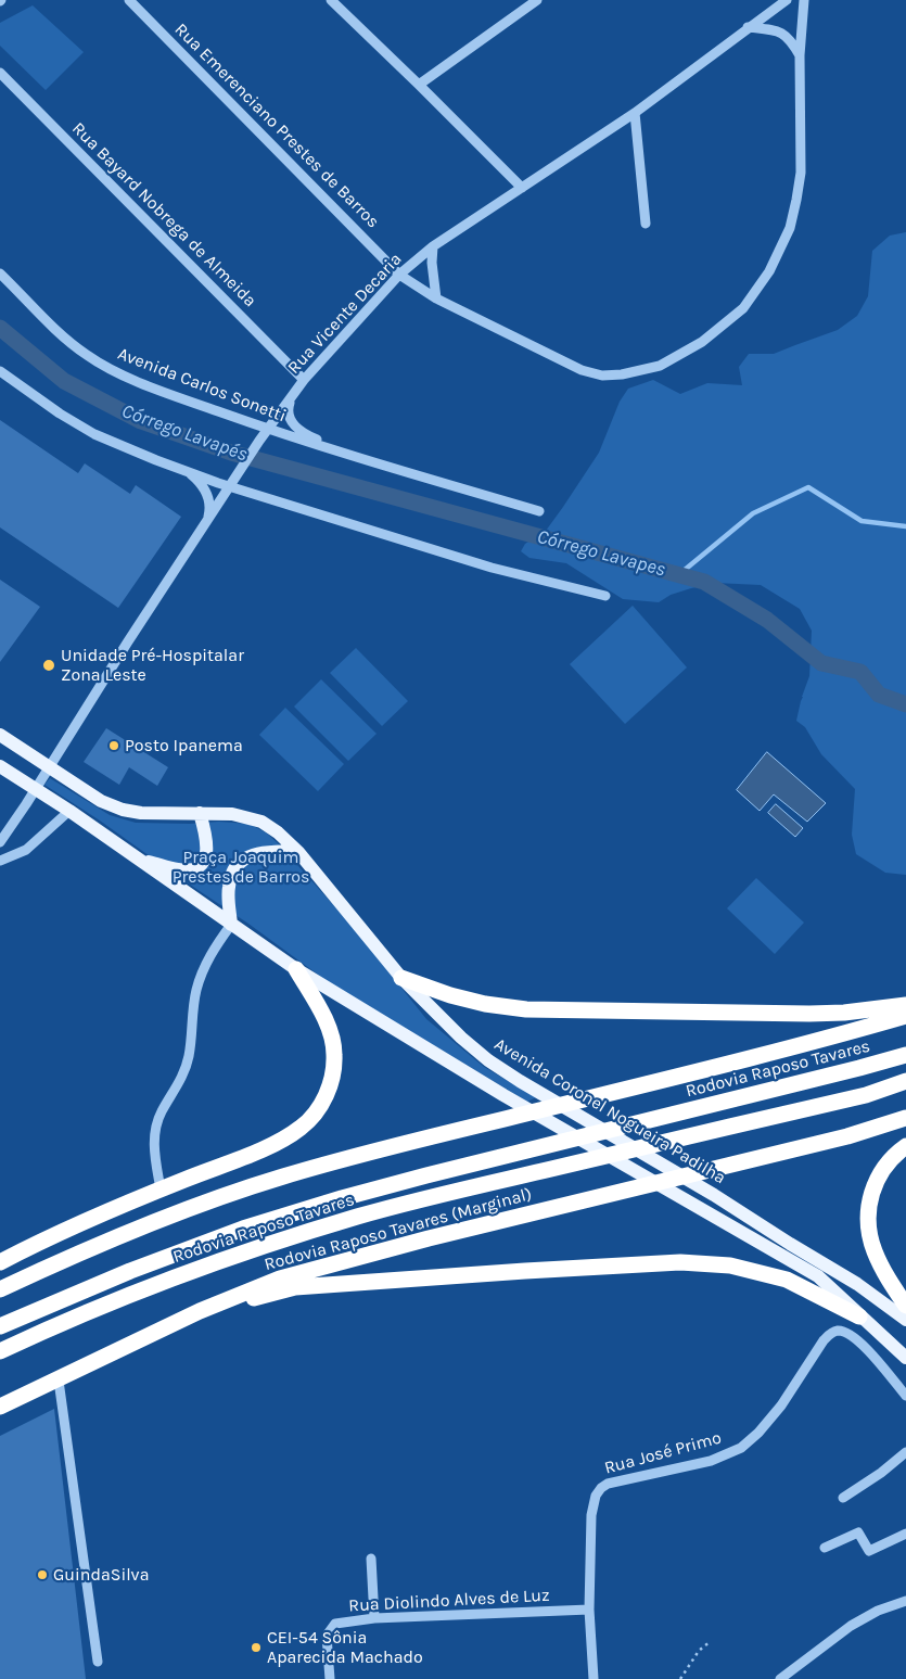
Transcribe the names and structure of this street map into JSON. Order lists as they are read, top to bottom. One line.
{"streets":{"highway":["Rodovia Raposo Tavares","Rodovia Raposo Tavares (Marginal)"],"main road":["Avenida Coronel Nogueira Padilha"],"street":["Rua Emerenciano Prestes de Barros","Rua Bayard Nobrega de Almeida","Rua Vicente Decaria","Avenida Carlos Sonetti","Rua José Primo","Rua Diolindo Alves de Luz"]},"crossings":[["Rua Emerenciano Prestes de Barros","Rua Vicente Decaria"],["Rua Bayard Nobrega de Almeida","Rua Vicente Decaria"],["Rua Vicente Decaria","Avenida Carlos Sonetti"],["Rua Vicente Decaria","Avenida Coronel Nogueira Padilha"],["Rua José Primo","Rua Diolindo Alves de Luz"]],"water":["Córrego Lavapés","Córrego Lavapes"],"parks":["Praça Joaquim Prestes de Barros"],"places":["Unidade Pré-Hospitalar Zona Leste","Posto Ipanema","GuindaSilva","CEI-54 Sônia Aparecida Machado"]}
